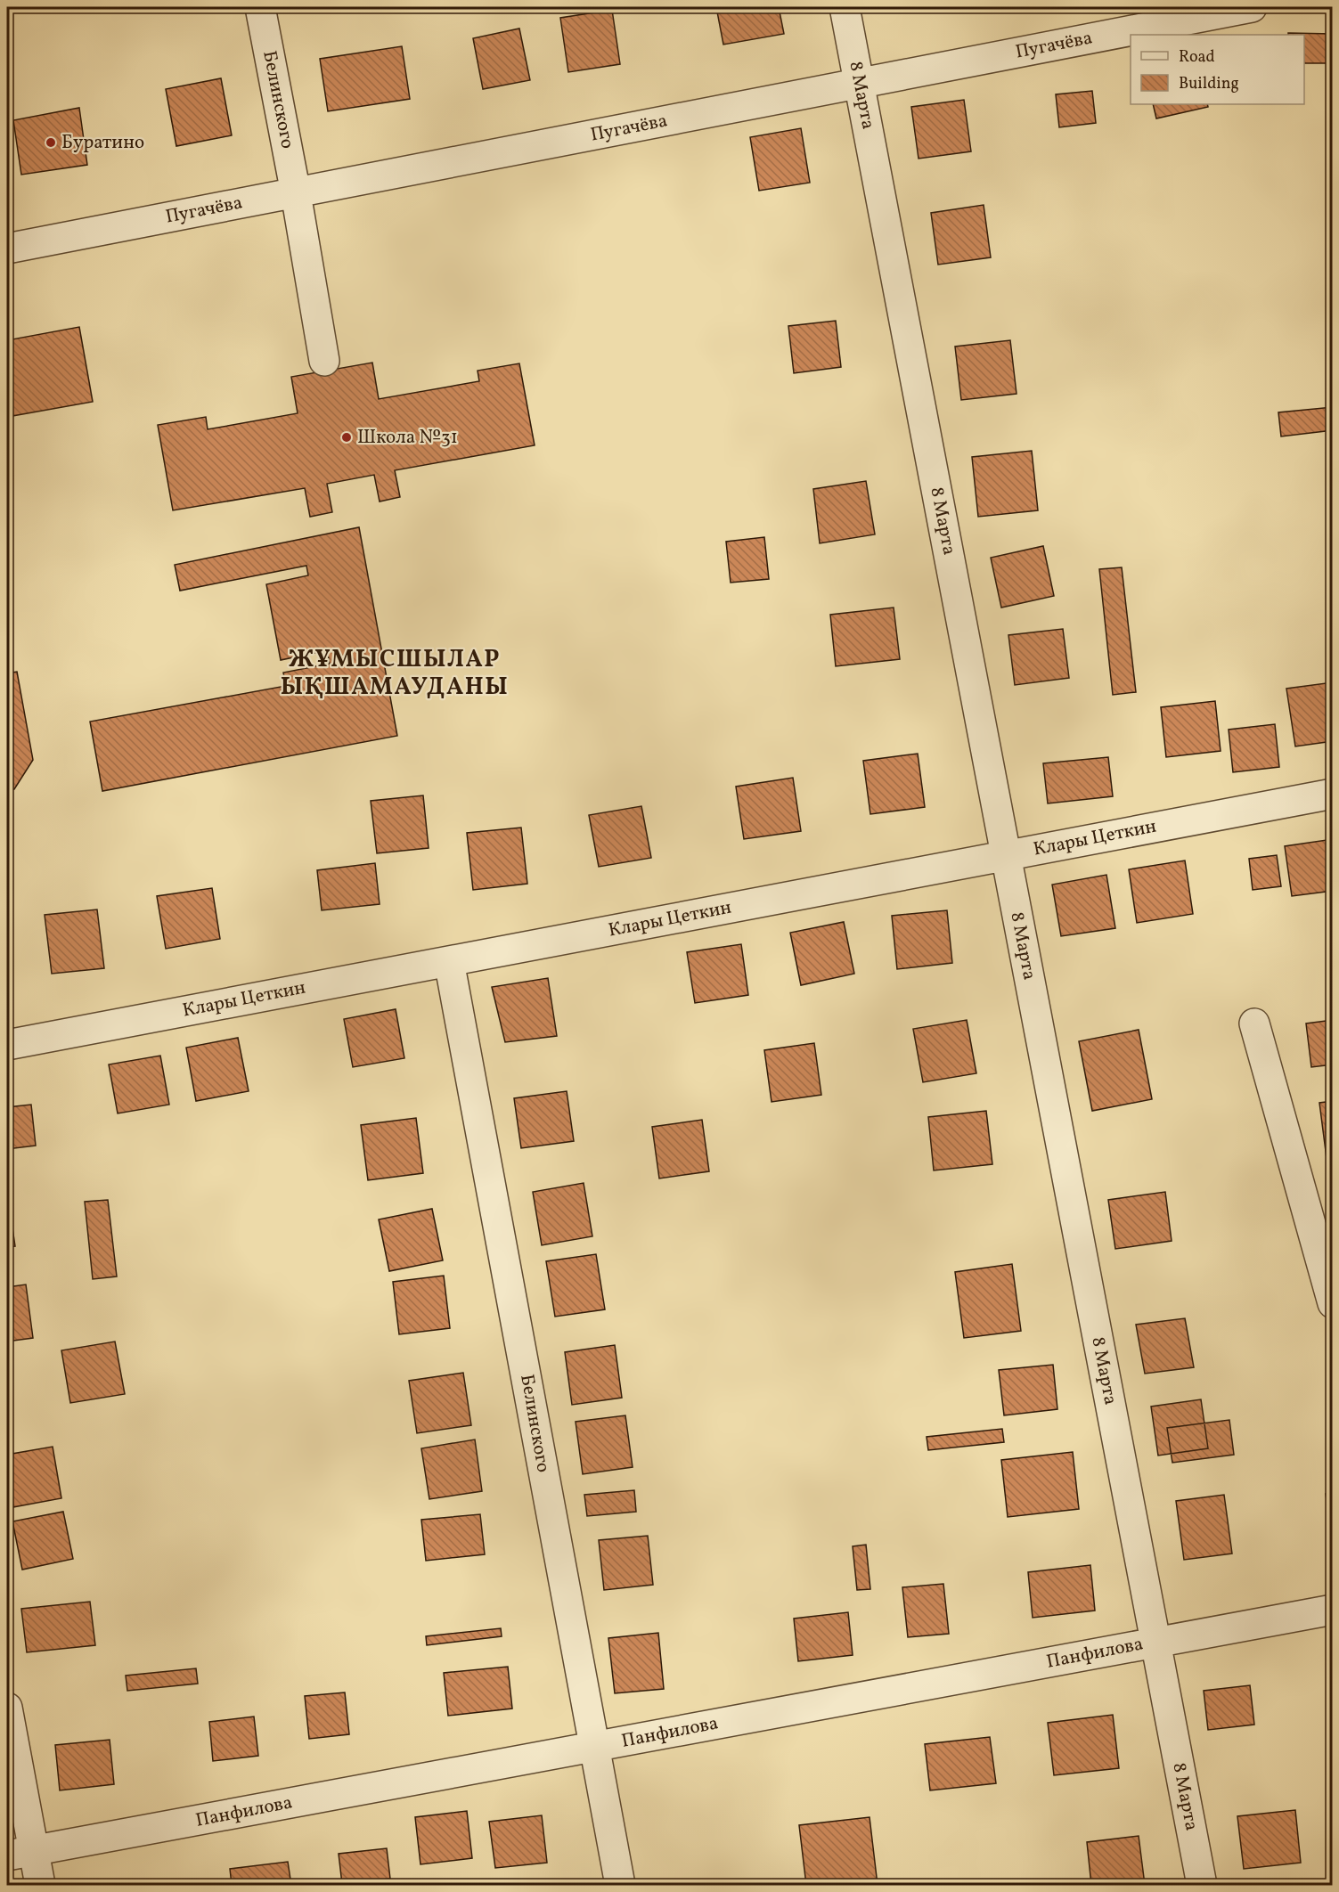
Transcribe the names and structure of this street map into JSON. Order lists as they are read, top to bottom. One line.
{"streets":{"street":["Пугачёва","8 Марта","Белинского","Клары Цеткин","Панфилова"]},"crossings":[["Пугачёва","8 Марта"],["Пугачёва","Белинского"],["8 Марта","Клары Цеткин"],["8 Марта","Панфилова"],["Белинского","Клары Цеткин"],["Белинского","Панфилова"]],"districts":["ЖҰМЫСШЫЛАР ЫҚШАМАУДАНЫ"],"places":["Буратино","Школа №31"],"legend":["Road","Building"]}
